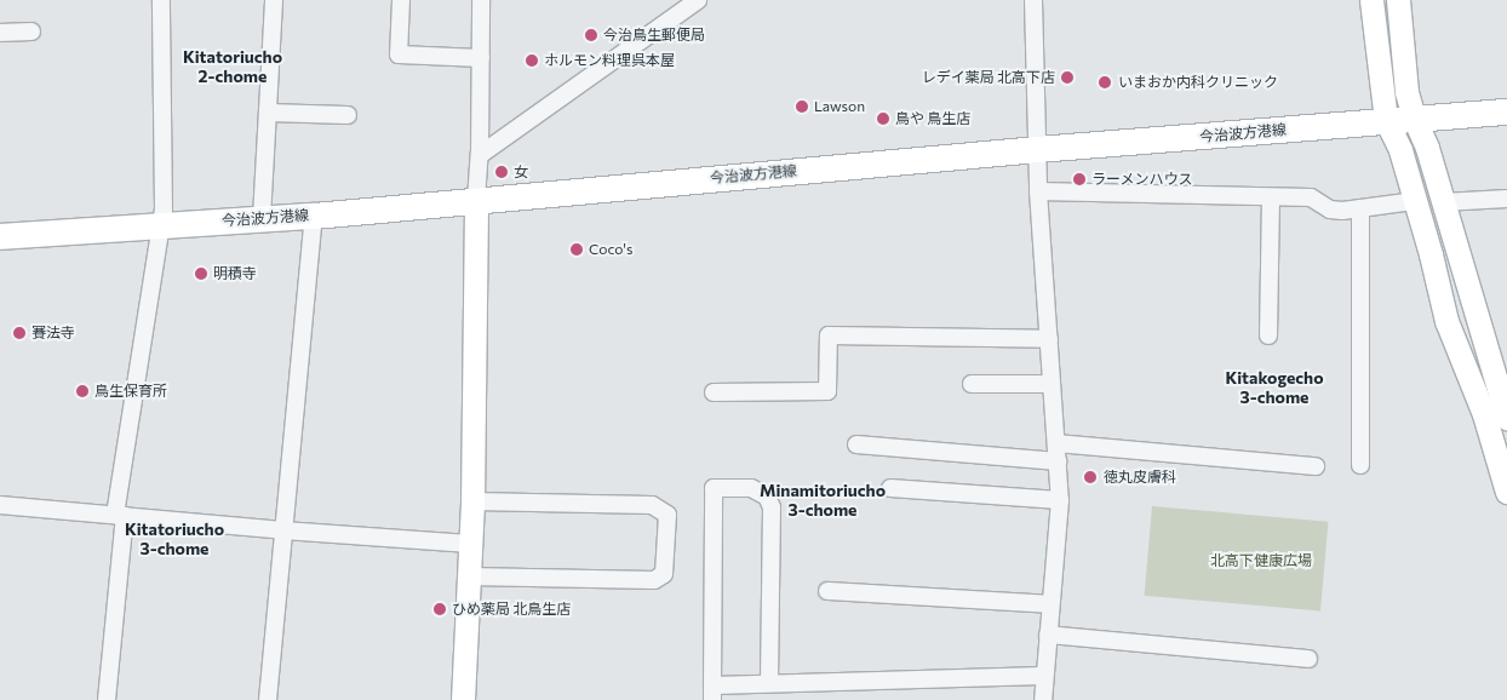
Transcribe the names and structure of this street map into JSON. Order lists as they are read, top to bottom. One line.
{"streets":{"main road":["今治波方港線"]},"districts":["Kitatoriucho 2-chome","Kitakogecho 3-chome","Minamitoriucho 3-chome","Kitatoriucho 3-chome"],"parks":["北高下健康広場"],"places":["今治鳥生郵便局","ホルモン料理呉本屋","レデイ薬局 北高下店","いまおか内科クリニック","Lawson","鳥や 鳥生店","女","ラーメンハウス","Coco's","明積寺","賽法寺","鳥生保育所","徳丸皮膚科","ひめ薬局 北鳥生店"]}
